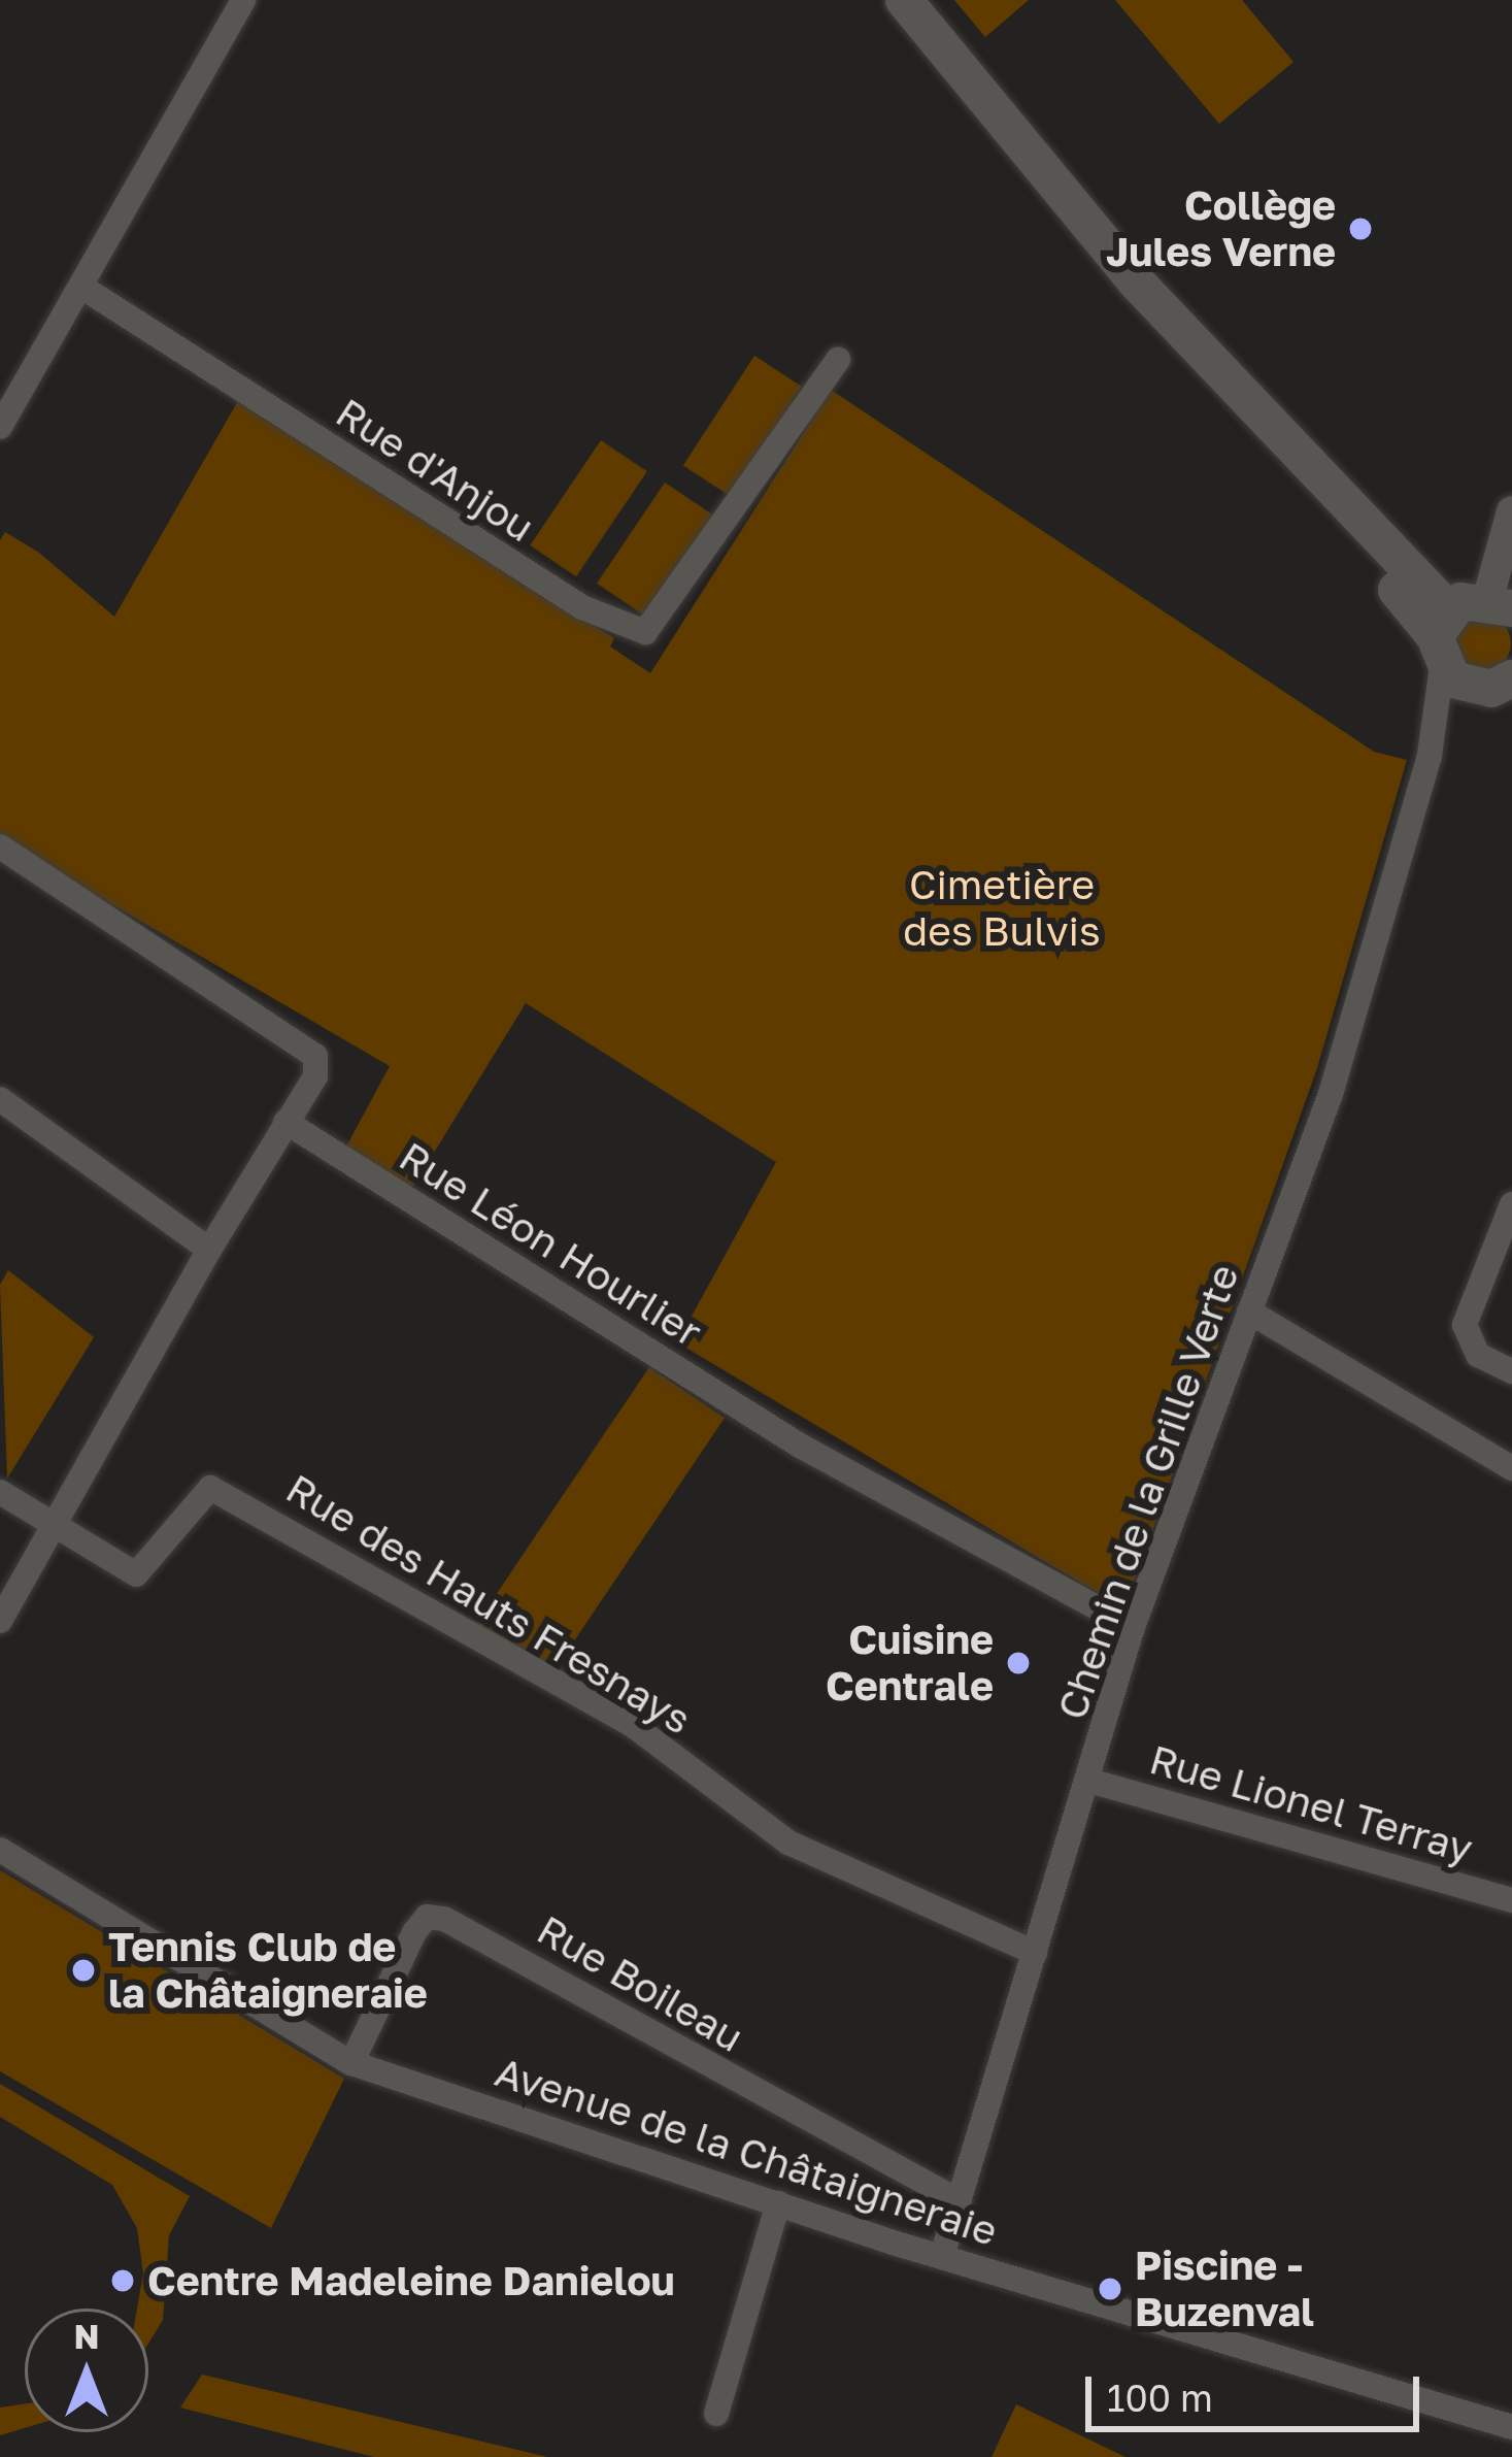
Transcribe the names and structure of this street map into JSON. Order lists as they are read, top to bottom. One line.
{"streets":{"street":["Rue d'Anjou","Rue Léon Hourlier","Chemin de la Grille Verte","Rue des Hauts Fresnays","Rue Lionel Terray","Rue Boileau","Avenue de la Châtaigneraie"]},"crossings":[["Rue Léon Hourlier","Chemin de la Grille Verte"],["Chemin de la Grille Verte","Rue des Hauts Fresnays"],["Chemin de la Grille Verte","Rue Lionel Terray"],["Chemin de la Grille Verte","Rue Boileau"],["Chemin de la Grille Verte","Avenue de la Châtaigneraie"],["Rue Boileau","Avenue de la Châtaigneraie"]],"parks":["Cimetière des Bulvis"],"places":["Collège Jules Verne","Cuisine Centrale","Tennis Club de la Châtaigneraie","Centre Madeleine Danielou","Piscine - Buzenval"],"scale_bar":"100 m","north":"top"}
